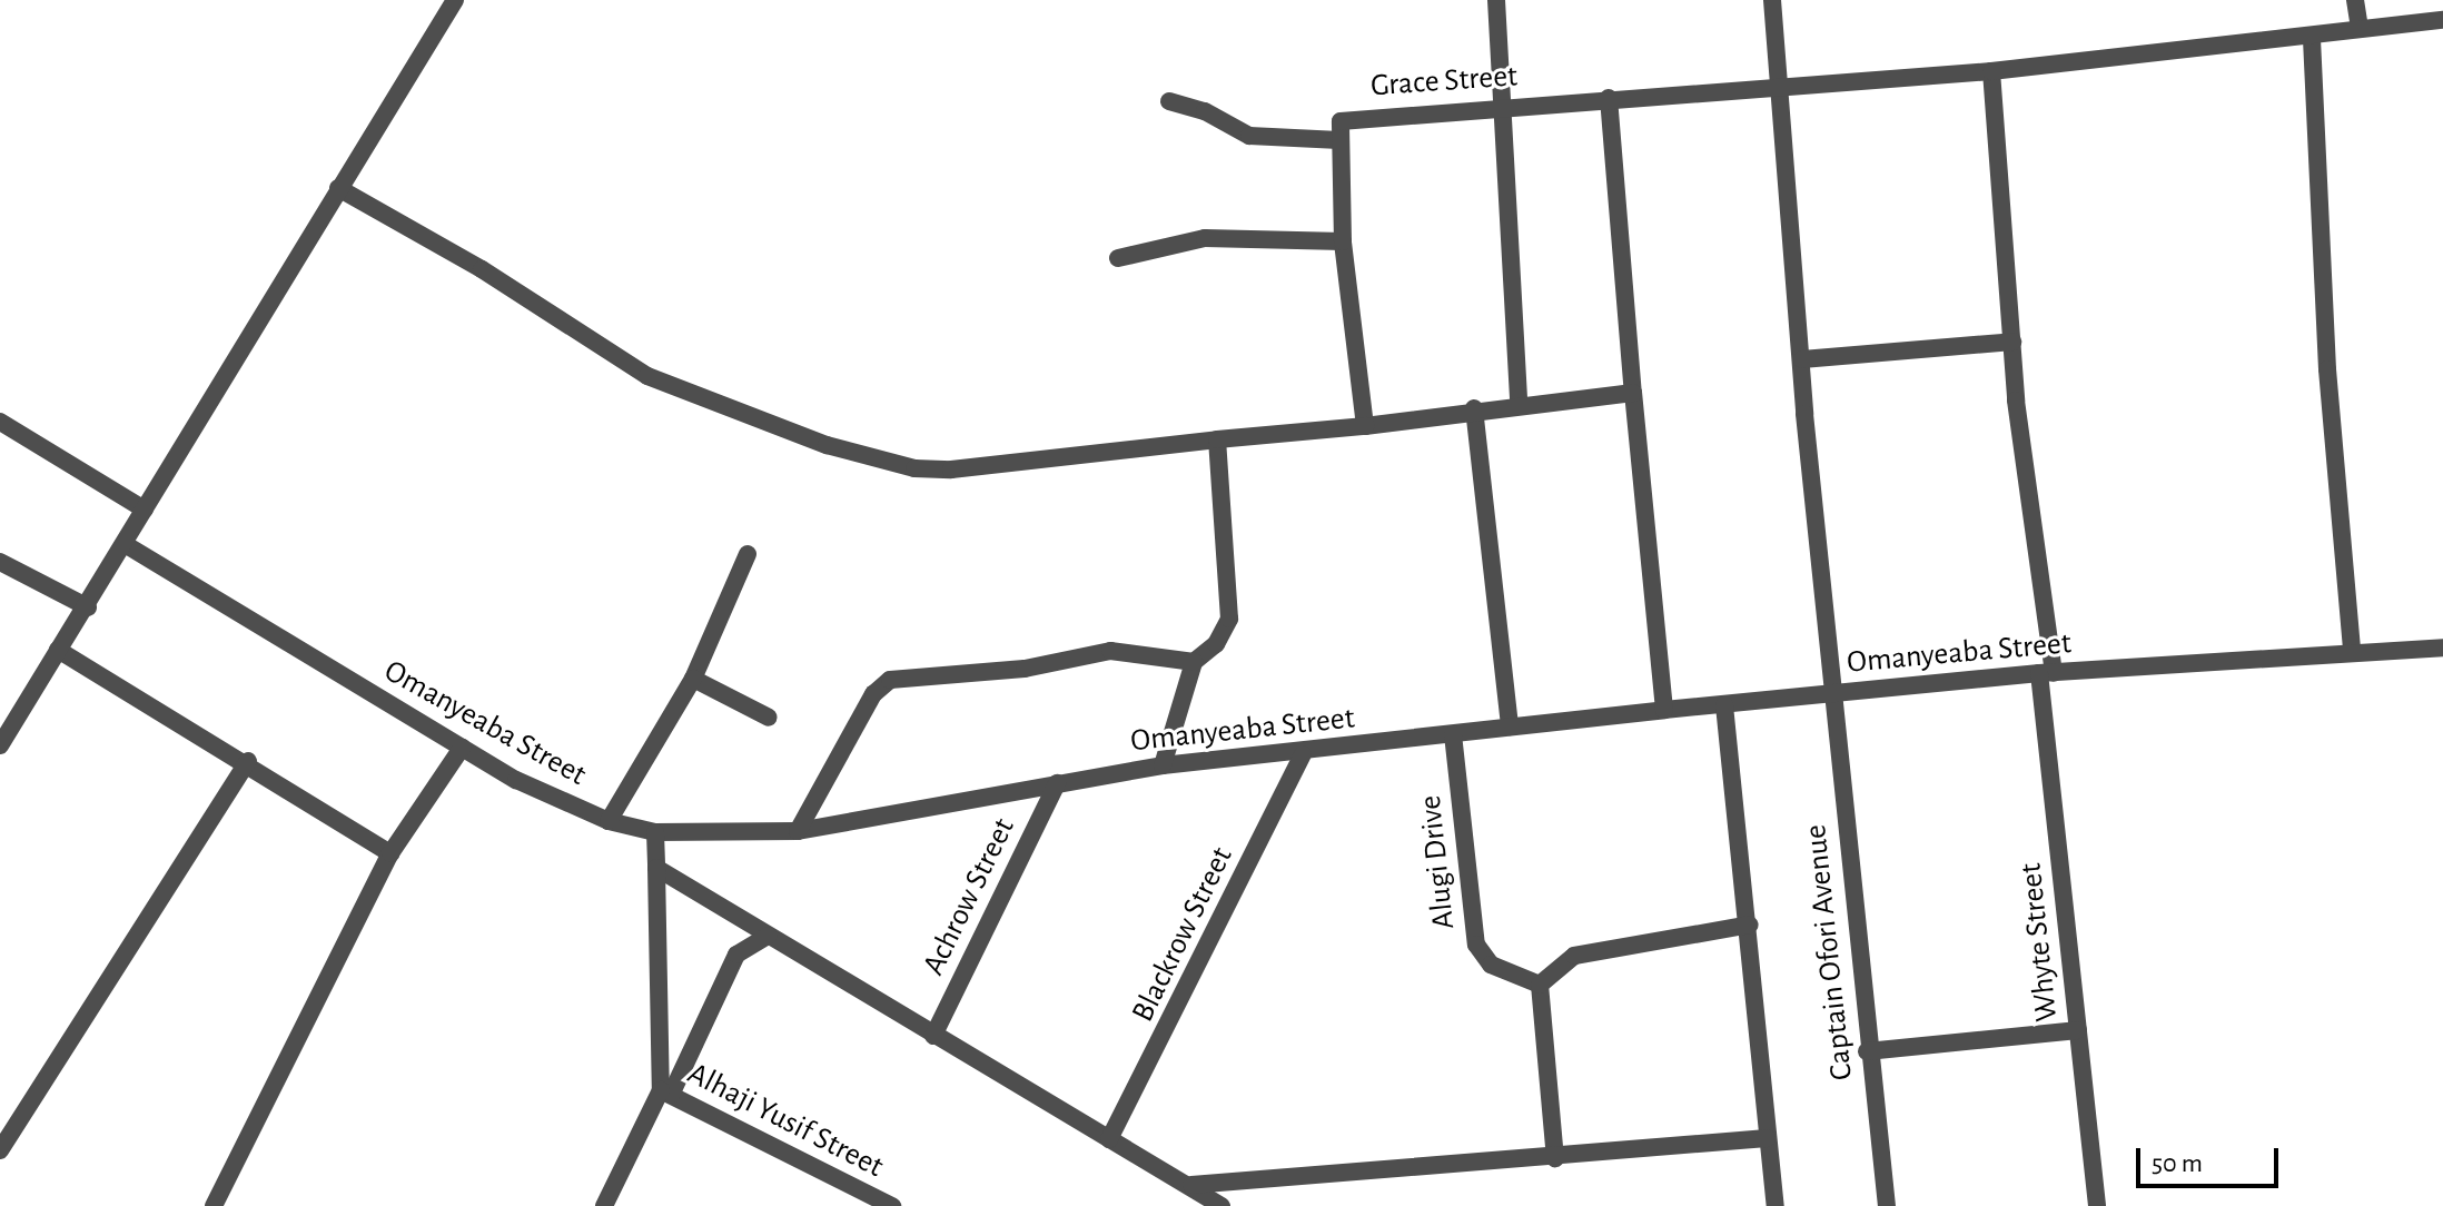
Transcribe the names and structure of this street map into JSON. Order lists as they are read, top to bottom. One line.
{"streets":{"street":["Grace Street","Omanyeaba Street","Alugi Drive","Achrow Street","Blackrow Street","Whyte Street","Captain Ofori Avenue","Alhaji Yusif Street"]},"crossings":[["Grace Street","Whyte Street"],["Grace Street","Captain Ofori Avenue"],["Omanyeaba Street","Alugi Drive"],["Omanyeaba Street","Achrow Street"],["Omanyeaba Street","Blackrow Street"],["Omanyeaba Street","Whyte Street"],["Omanyeaba Street","Captain Ofori Avenue"],["Omanyeaba Street","Alhaji Yusif Street"]],"scale_bar":"50 m"}
